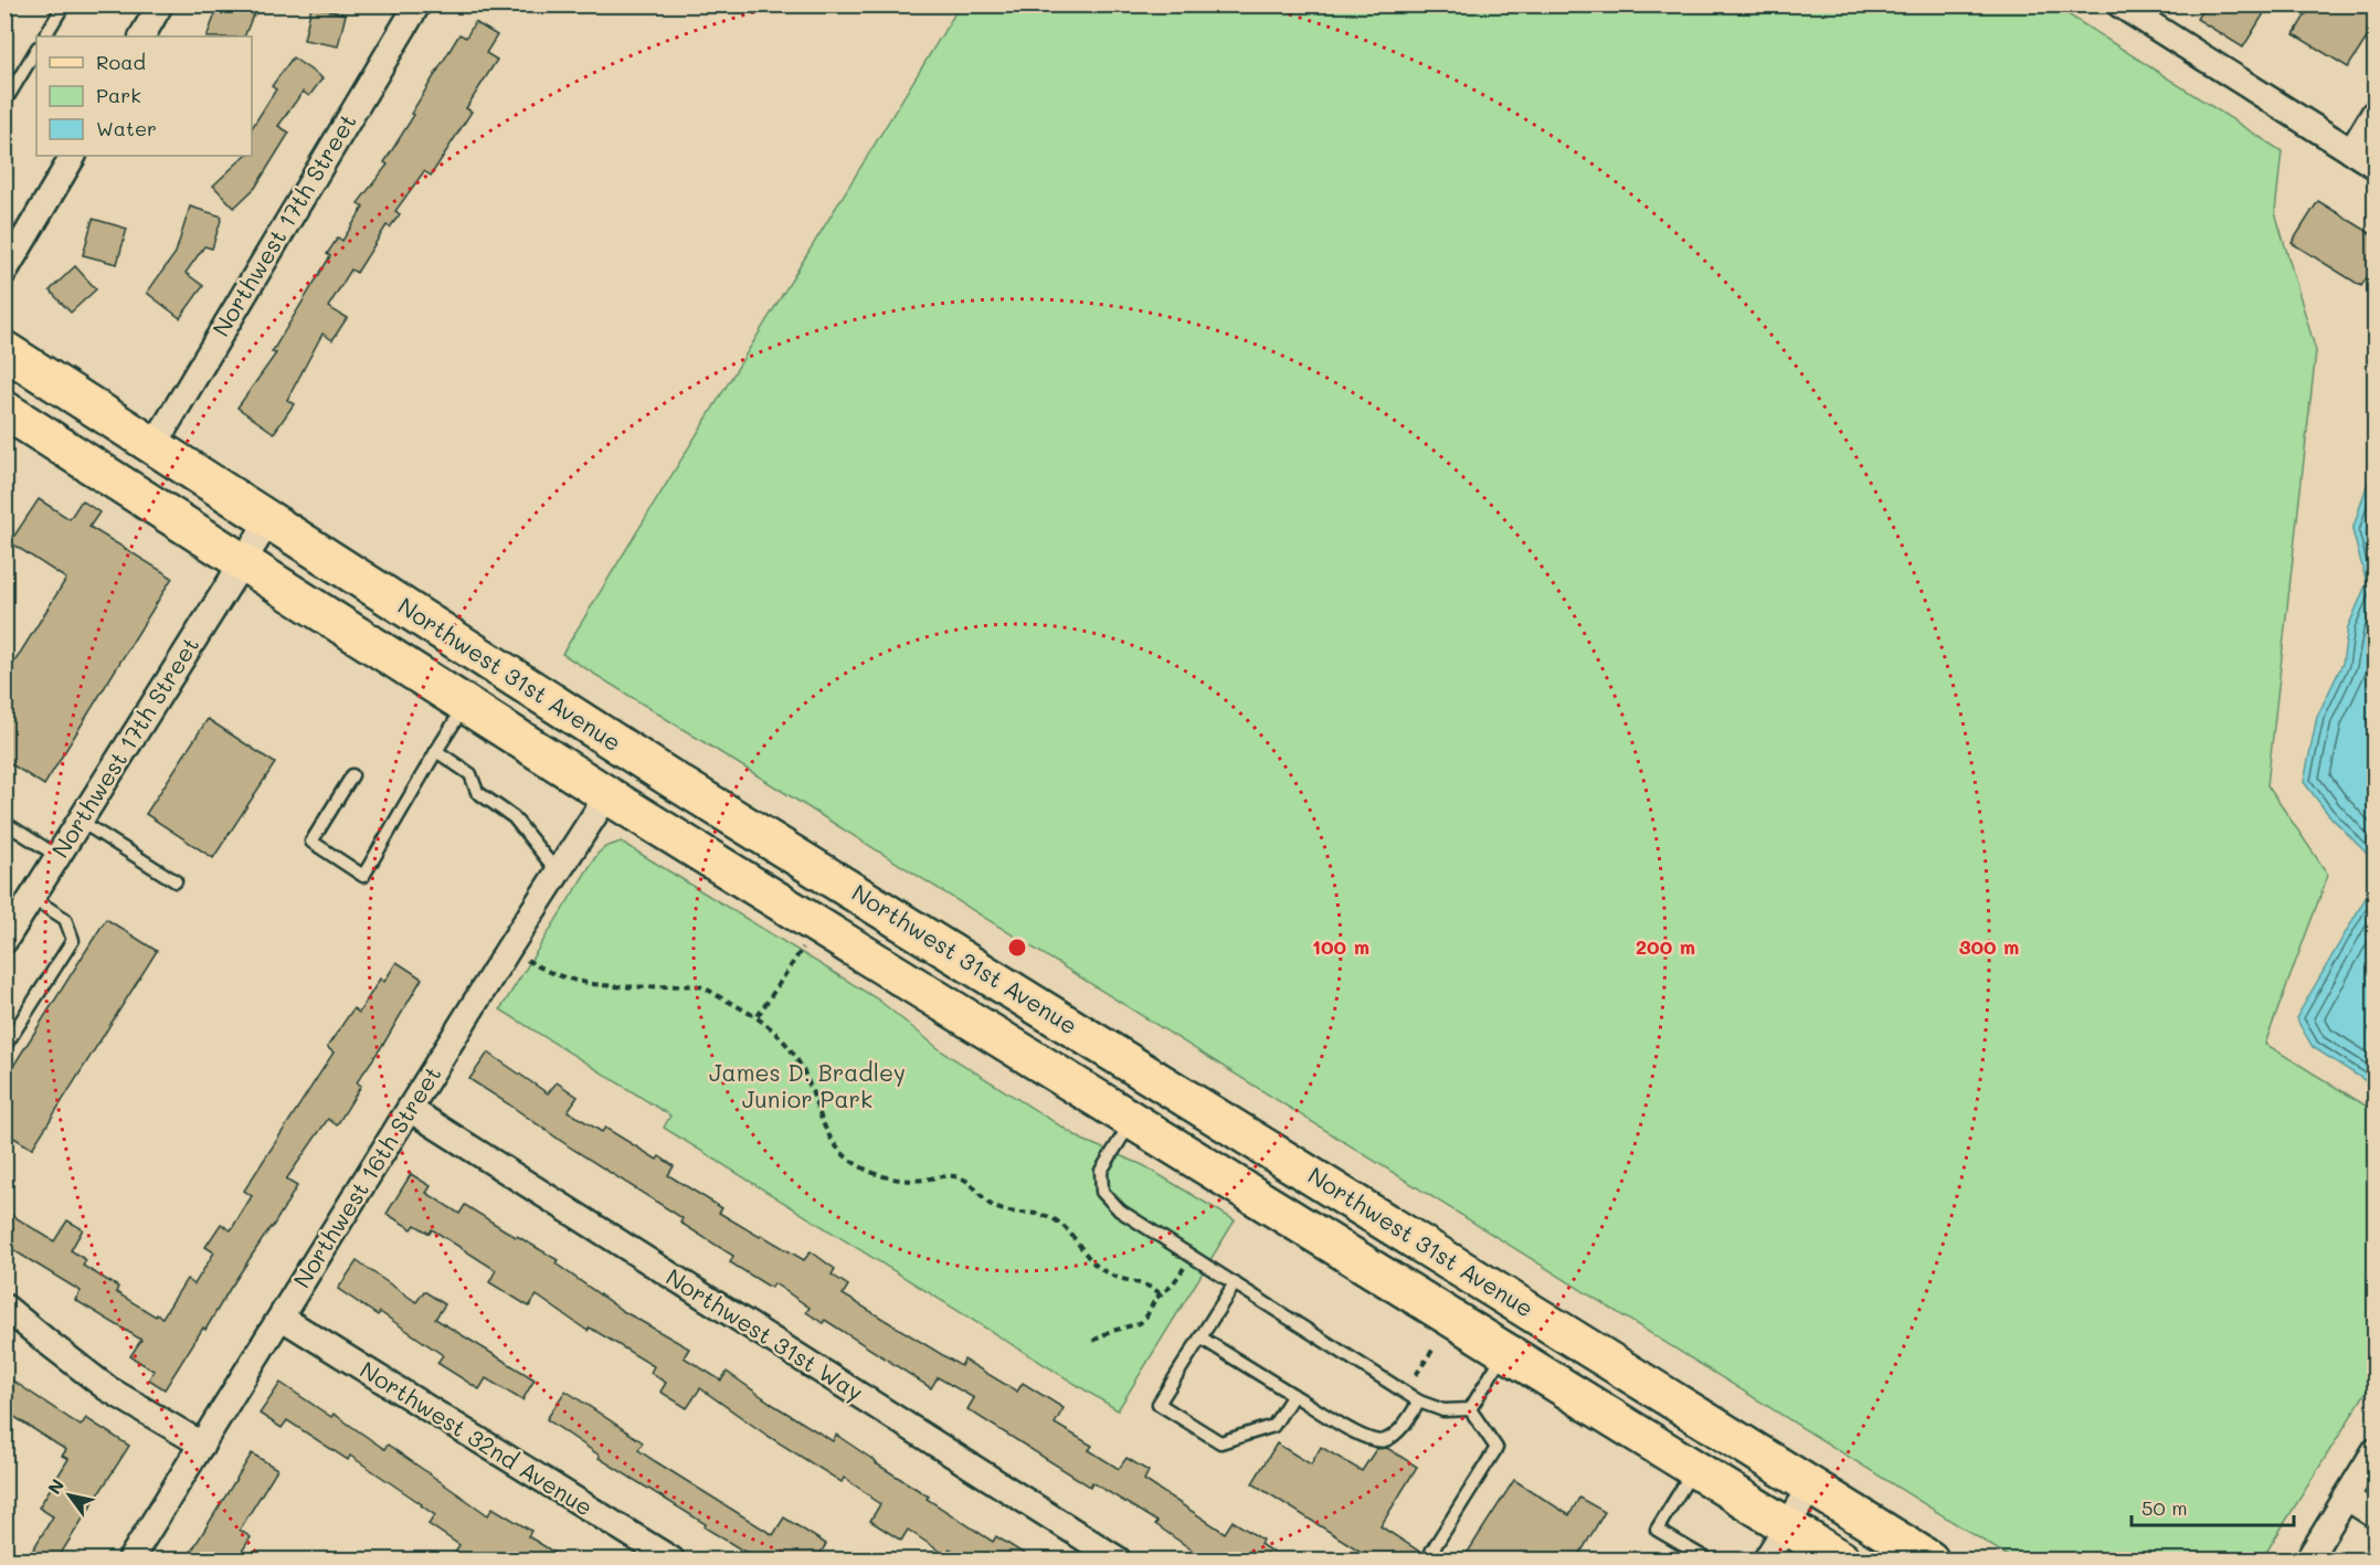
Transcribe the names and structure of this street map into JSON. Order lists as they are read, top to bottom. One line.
{"streets":{"main road":["Northwest 31st Avenue"],"street":["Northwest 17th Street","Northwest 16th Street","Northwest 31st Way","Northwest 32nd Avenue"]},"crossings":[["Northwest 17th Street","Northwest 31st Avenue"],["Northwest 31st Avenue","Northwest 16th Street"],["Northwest 16th Street","Northwest 31st Way"],["Northwest 16th Street","Northwest 32nd Avenue"]],"parks":["James D. Bradley Junior Park"],"legend":["Road","Park","Water"],"scale_bar":"50 m","north":"top left","rings":["100 m","200 m","300 m"]}
